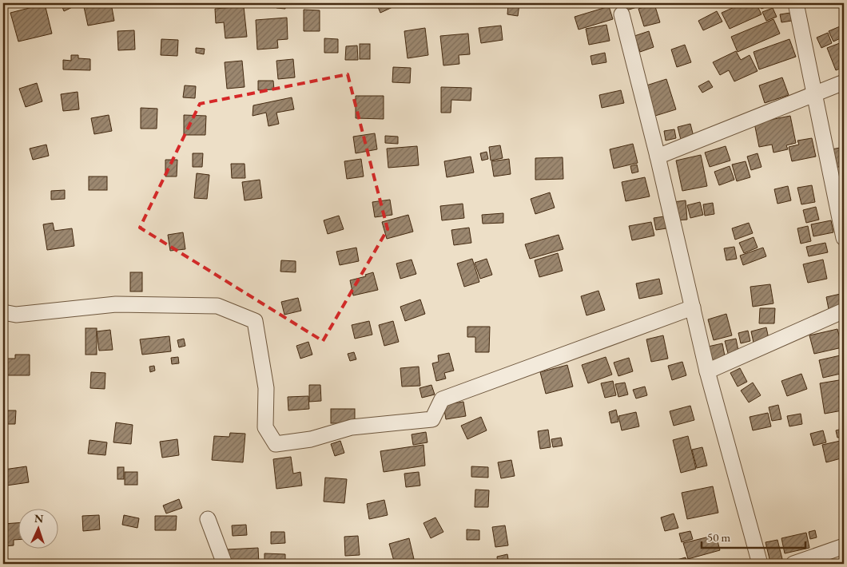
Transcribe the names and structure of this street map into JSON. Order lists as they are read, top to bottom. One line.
{"scale_bar":"50 m","north":"top"}
